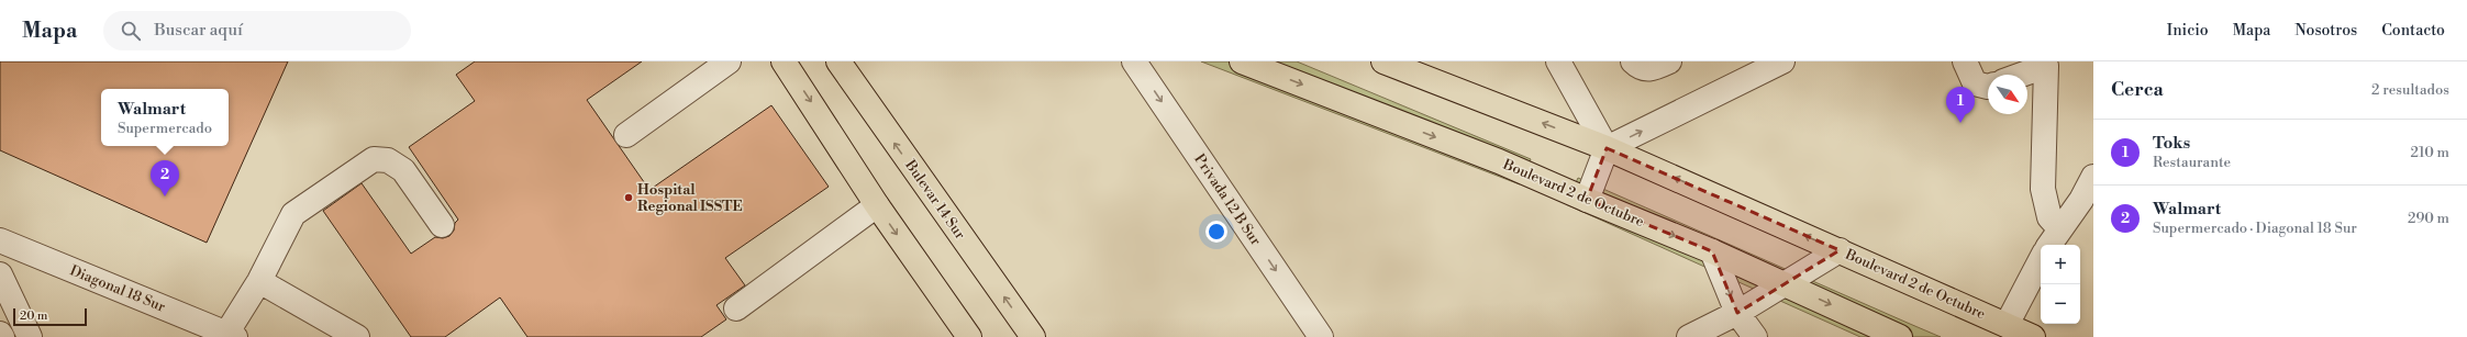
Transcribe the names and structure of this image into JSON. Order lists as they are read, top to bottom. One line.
{"streets":{"main road":["Boulevard 2 de Octubre","Bulevar 14 Sur"],"street":["Privada 12 B Sur","Diagonal 18 Sur"]},"one_way":["Privada 12 B Sur"],"places":["Hospital Regional ISSTE"],"scale_bar":"20 m","north":"bottom right","page":{"header":"Mapa","search":"Buscar aquí","nav":["Inicio","Mapa","Nosotros","Contacto"],"heading":["Cerca","2 resultados"],"pins":["1","2"],"popup":["Walmart","Supermercado"],"list":[{"mark":"1","name":"Toks","note":"Restaurante","value":"210 m"},{"mark":"2","name":"Walmart","note":"Supermercado · Diagonal 18 Sur","value":"290 m"}],"map_buttons":["+","−"],"scale":"20 m"}}
